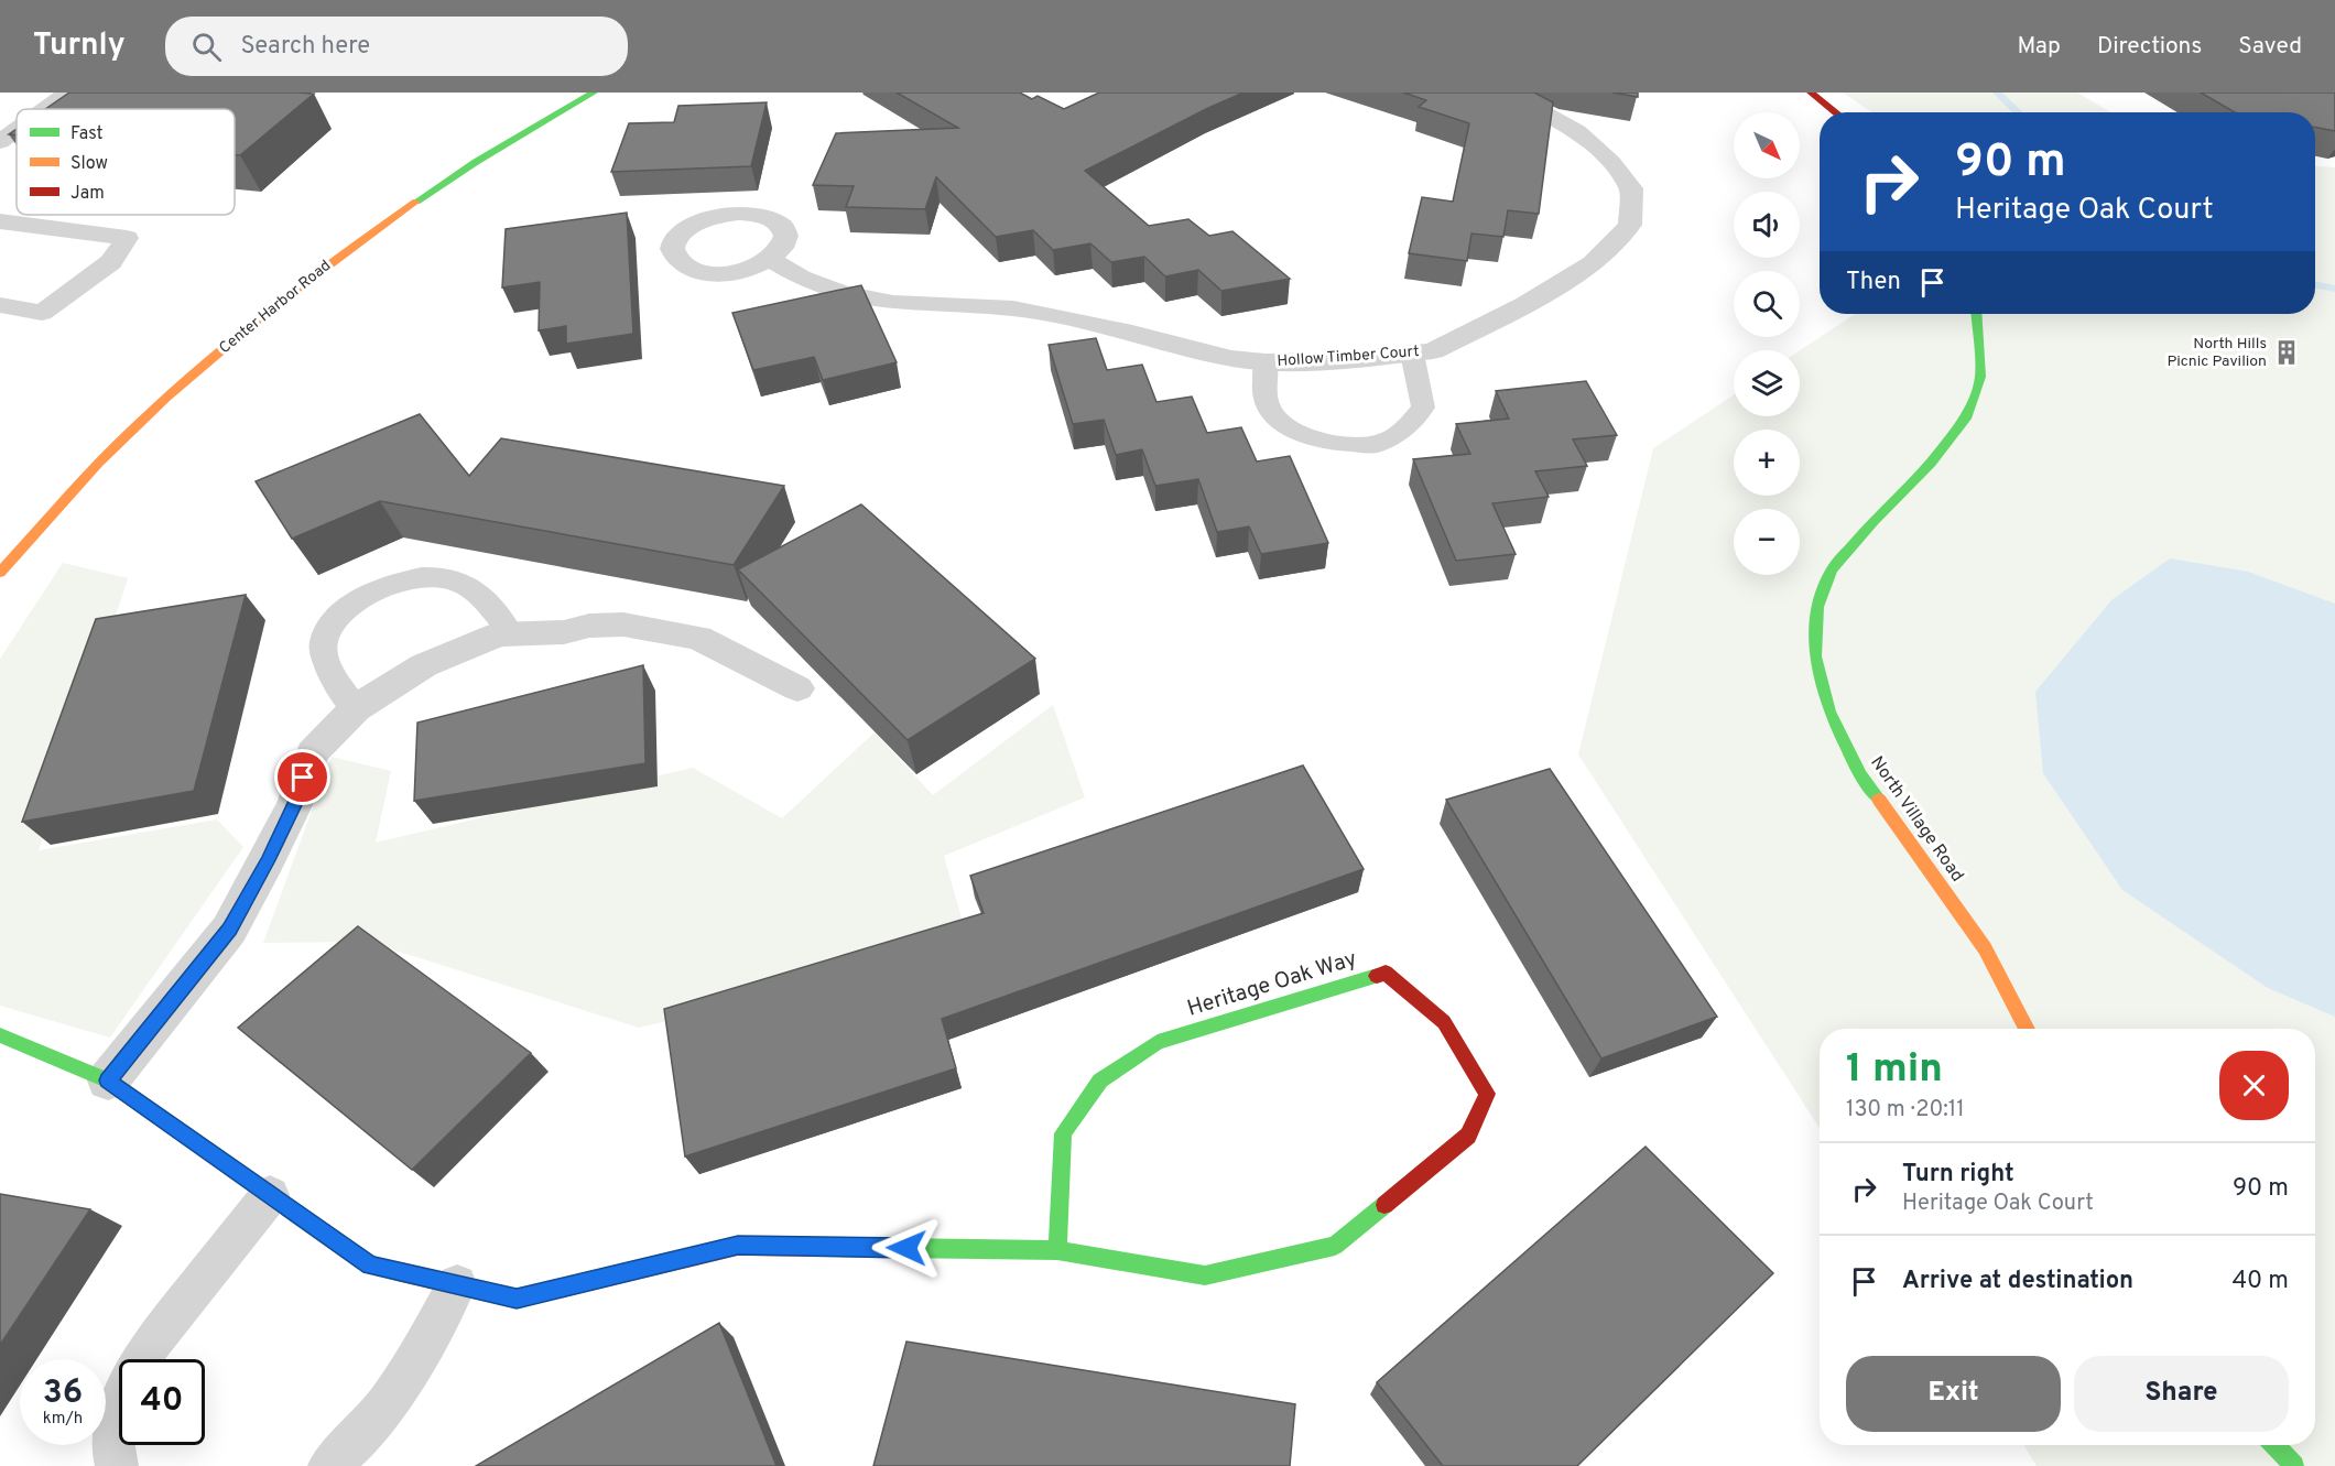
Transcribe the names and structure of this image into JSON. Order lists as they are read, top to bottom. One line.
{"streets":{"street":["Center Harbor Road","Hollow Timber Court","North Village Road","Heritage Oak Way"]},"places":{"building":["North Hills Picnic Pavilion"]},"legend":["Fast","Slow","Jam"],"north":"bottom right","page":{"header":"Turnly","search":"Search here","nav":["Map","Directions","Saved"],"map_buttons":["+","−"],"turn":["90 m","Heritage Oak Court"],"then":"Then","heading":["1 min","130 m · 20:11"],"list":[{"name":"Turn right","note":"Heritage Oak Court","value":"90 m"},{"name":"Arrive at destination","value":"40 m"}],"buttons":["Exit","Share"],"speed":"36 km/h","limit":"40"}}
